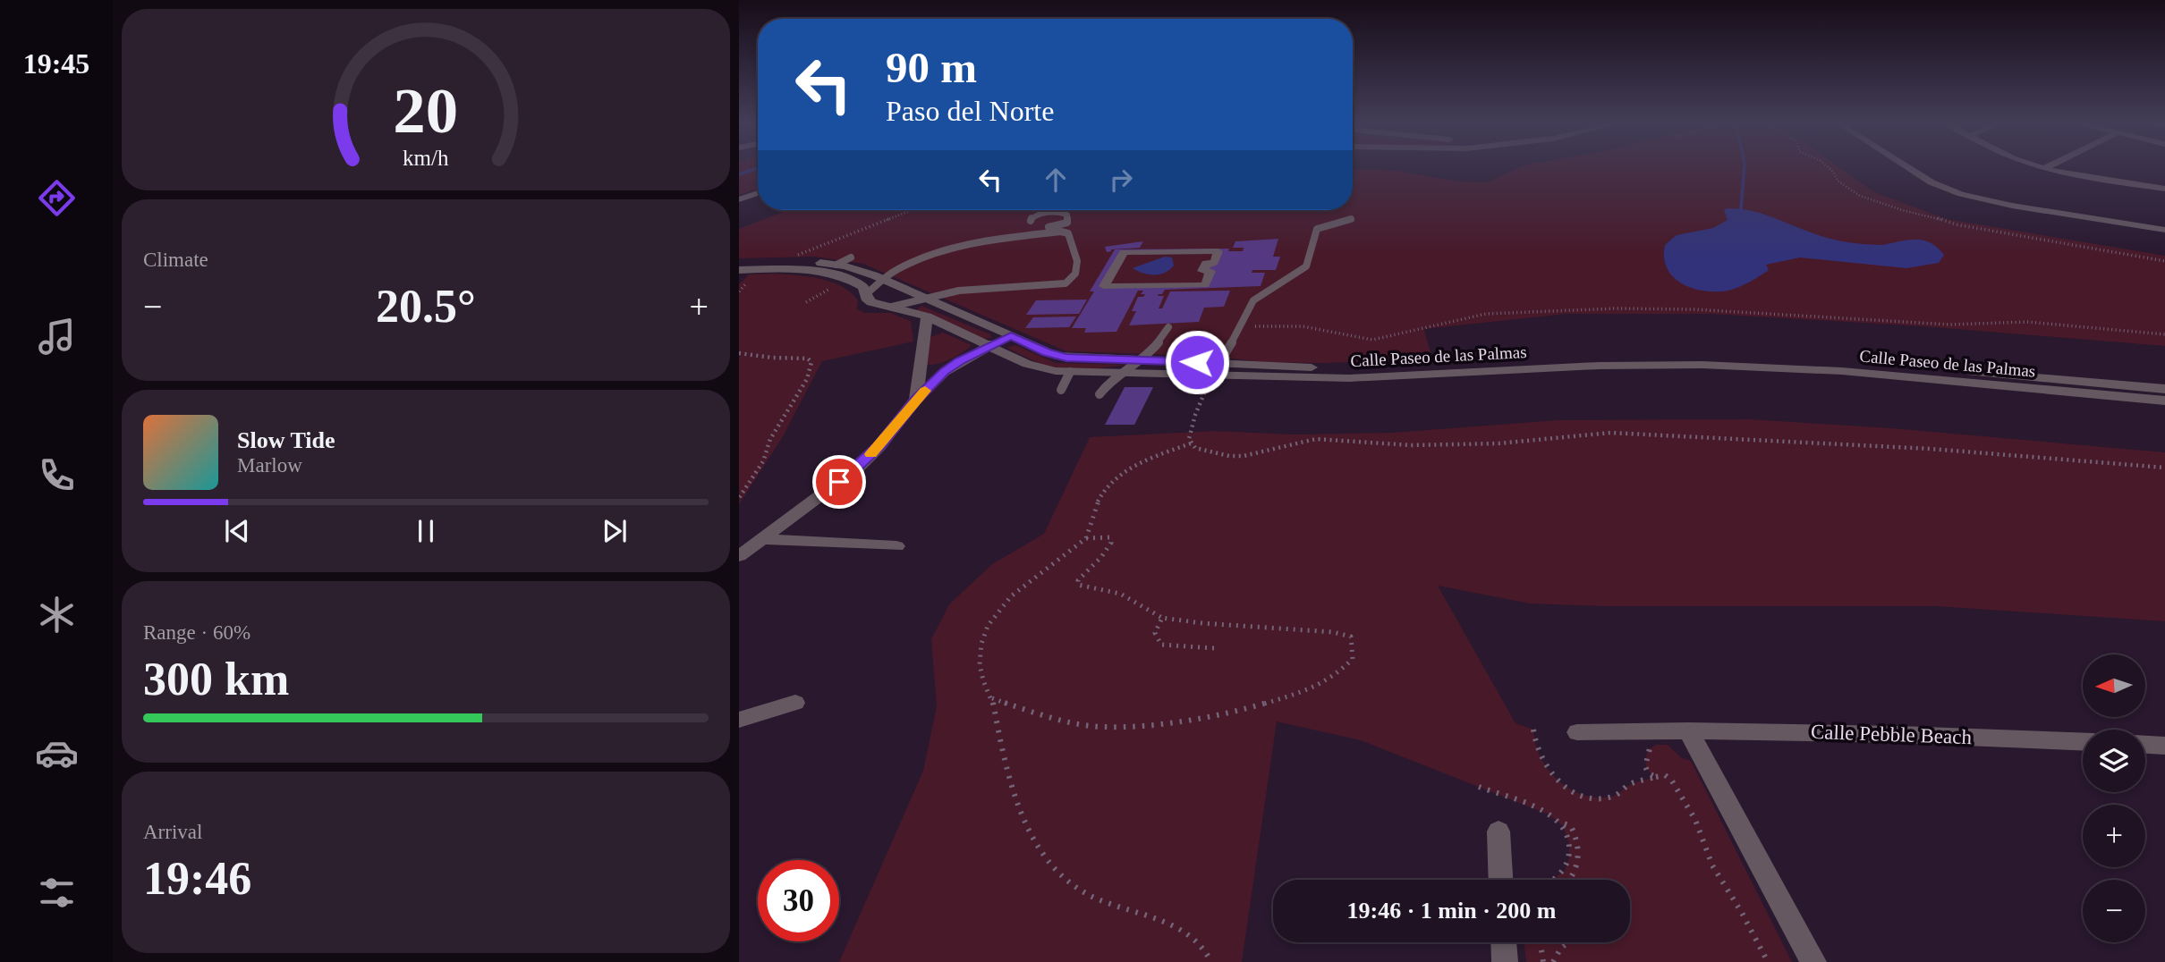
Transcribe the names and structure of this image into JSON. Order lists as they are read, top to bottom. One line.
{"streets":{"street":["Calle Paseo de las Palmas","Calle Pebble Beach"]},"north":"left","page":{"tabs":"19:45","turn":["90 m","Paso del Norte"],"tile":["Climate",["Range · 60%","300 km"],["Arrival","19:46"]],"heat":["−","20.5°","+"],"song":["Slow Tide","Marlow"],"map_buttons":["+","−"],"limit":"30","trip":"19:46 · 1 min · 200 m","gauge":["20","km/h"]}}
